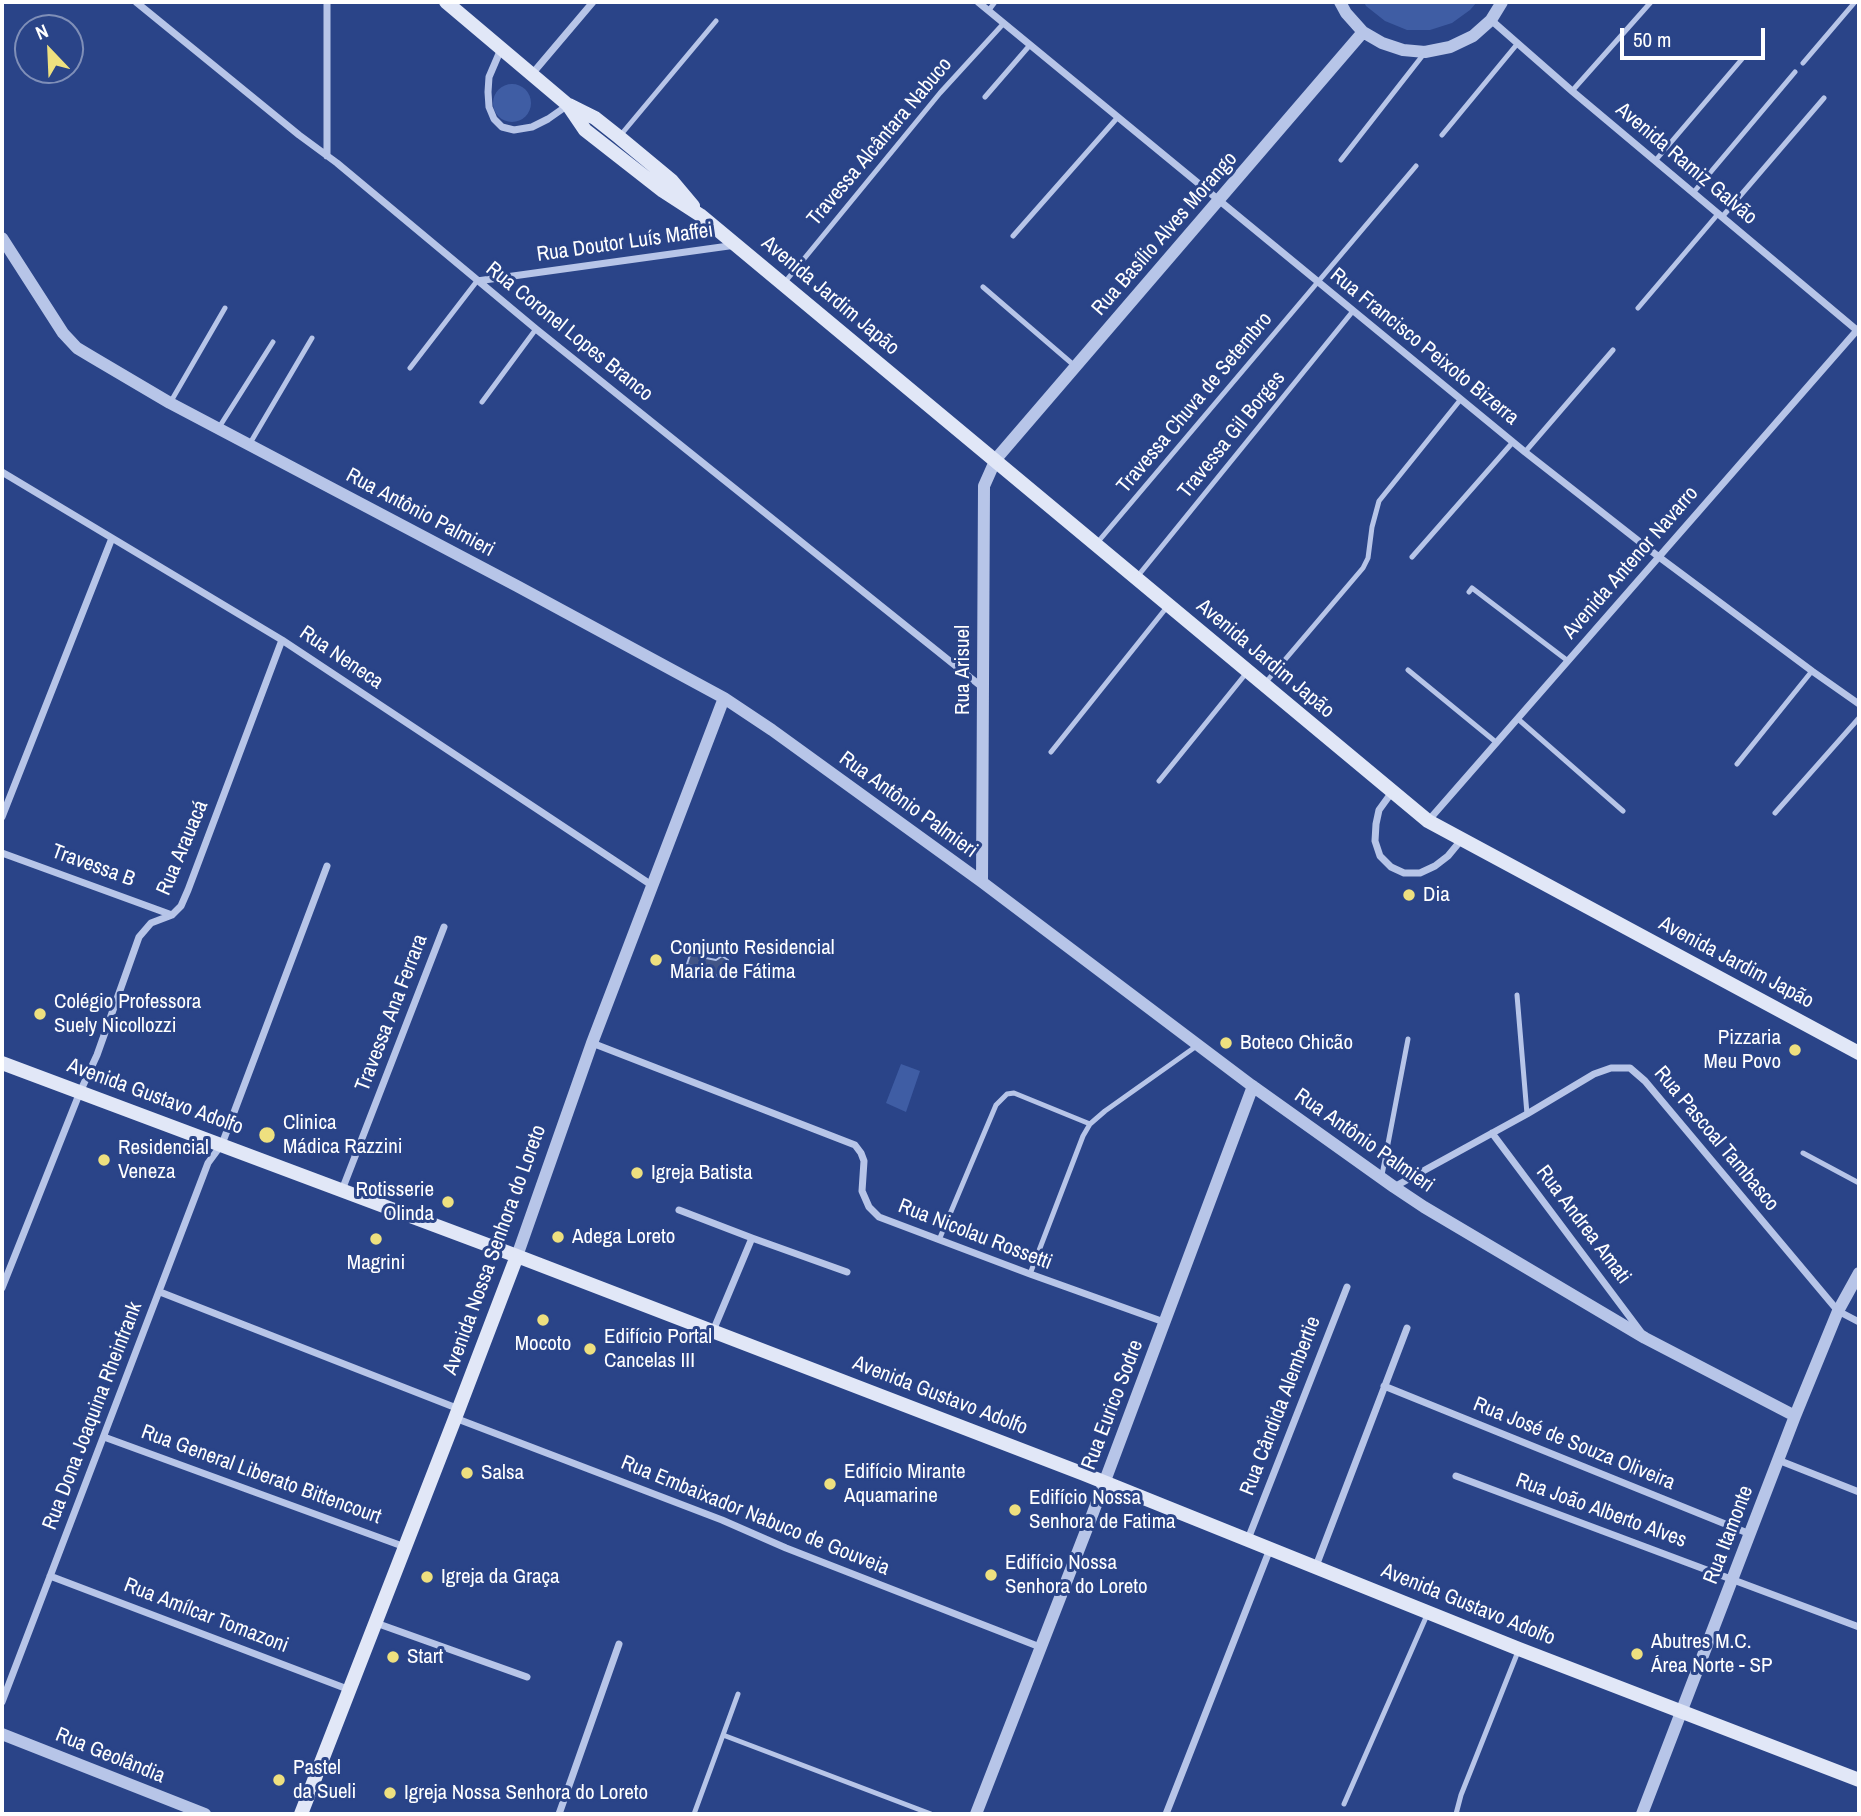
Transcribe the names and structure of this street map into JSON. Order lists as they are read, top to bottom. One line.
{"streets":{"main road":["Avenida Jardim Japão","Avenida Gustavo Adolfo","Avenida Nossa Senhora do Loreto"],"street":["Avenida Ramiz Galvão","Rua Basílio Alves Morango","Rua Doutor Luís Maffei","Rua Coronel Lopes Branco","Rua Francisco Peixoto Bizerra","Rua Antônio Palmieri","Avenida Antenor Navarro","Rua Neneca","Rua Arisuel","Rua Arauacá","Travessa B","Travessa Ana Ferrara","Rua Pascoal Tambasco","Rua Andrea Amati","Rua Nicolau Rossetti","Rua Eurico Sodre","Rua Cândida Alembertie","Rua Dona Joaquina Rheinfrank","Rua José de Souza Oliveira","Rua General Liberato Bittencourt","Rua João Alberto Alves","Rua Embaixador Nabuco de Gouveia","Rua Itamonte","Rua Amílcar Tomazoni","Rua Geolândia"],"lane":["Travessa Alcântara Nabuco","Travessa Chuva de Setembro","Travessa Gil Borges"]},"crossings":[["Travessa Alcântara Nabuco","Avenida Jardim Japão"],["Travessa Alcântara Nabuco","Rua Francisco Peixoto Bizerra"],["Avenida Ramiz Galvão","Avenida Antenor Navarro"],["Rua Basílio Alves Morango","Avenida Jardim Japão"],["Rua Basílio Alves Morango","Rua Francisco Peixoto Bizerra"],["Rua Basílio Alves Morango","Rua Arisuel"],["Rua Doutor Luís Maffei","Avenida Jardim Japão"],["Rua Doutor Luís Maffei","Rua Coronel Lopes Branco"],["Avenida Jardim Japão","Travessa Chuva de Setembro"],["Avenida Jardim Japão","Travessa Gil Borges"],["Avenida Jardim Japão","Avenida Antenor Navarro"],["Avenida Jardim Japão","Rua Arisuel"],["Rua Coronel Lopes Branco","Rua Arisuel"],["Rua Francisco Peixoto Bizerra","Travessa Chuva de Setembro"],["Rua Francisco Peixoto Bizerra","Travessa Gil Borges"],["Rua Francisco Peixoto Bizerra","Avenida Antenor Navarro"],["Rua Antônio Palmieri","Rua Arisuel"],["Rua Antônio Palmieri","Rua Pascoal Tambasco"],["Rua Antônio Palmieri","Rua Andrea Amati"],["Rua Antônio Palmieri","Avenida Nossa Senhora do Loreto"],["Rua Antônio Palmieri","Rua Eurico Sodre"],["Rua Antônio Palmieri","Rua Itamonte"],["Rua Neneca","Rua Arauacá"],["Rua Neneca","Avenida Nossa Senhora do Loreto"],["Rua Arauacá","Travessa B"],["Rua Arauacá","Avenida Gustavo Adolfo"],["Travessa Ana Ferrara","Avenida Gustavo Adolfo"],["Avenida Gustavo Adolfo","Avenida Nossa Senhora do Loreto"],["Avenida Gustavo Adolfo","Rua Eurico Sodre"],["Avenida Gustavo Adolfo","Rua Cândida Alembertie"],["Avenida Gustavo Adolfo","Rua Dona Joaquina Rheinfrank"],["Avenida Gustavo Adolfo","Rua Itamonte"],["Rua Pascoal Tambasco","Rua Andrea Amati"],["Rua Pascoal Tambasco","Rua Itamonte"],["Rua Nicolau Rossetti","Avenida Nossa Senhora do Loreto"],["Rua Nicolau Rossetti","Rua Eurico Sodre"],["Avenida Nossa Senhora do Loreto","Rua General Liberato Bittencourt"],["Avenida Nossa Senhora do Loreto","Rua Embaixador Nabuco de Gouveia"],["Avenida Nossa Senhora do Loreto","Rua Amílcar Tomazoni"],["Rua Eurico Sodre","Rua Embaixador Nabuco de Gouveia"],["Rua Dona Joaquina Rheinfrank","Rua General Liberato Bittencourt"],["Rua Dona Joaquina Rheinfrank","Rua Embaixador Nabuco de Gouveia"],["Rua Dona Joaquina Rheinfrank","Rua Amílcar Tomazoni"],["Rua José de Souza Oliveira","Rua Itamonte"],["Rua João Alberto Alves","Rua Itamonte"]],"places":["Dia","Conjunto Residencial Maria de Fátima","Colégio Professora Suely Nicollozzi","Boteco Chicão","Pizzaria Meu Povo","Clinica Mádica Razzini","Residencial Veneza","Igreja Batista","Rotisserie Olinda","Adega Loreto","Magrini","Mocoto","Edifício Portal Cancelas III","Salsa","Edifício Mirante Aquamarine","Edifício Nossa Senhora de Fatima","Edifício Nossa Senhora do Loreto","Igreja da Graça","Abutres M.C. Área Norte - SP","Start","Pastel da Sueli","Igreja Nossa Senhora do Loreto"],"scale_bar":"50 m","north":"top left"}
